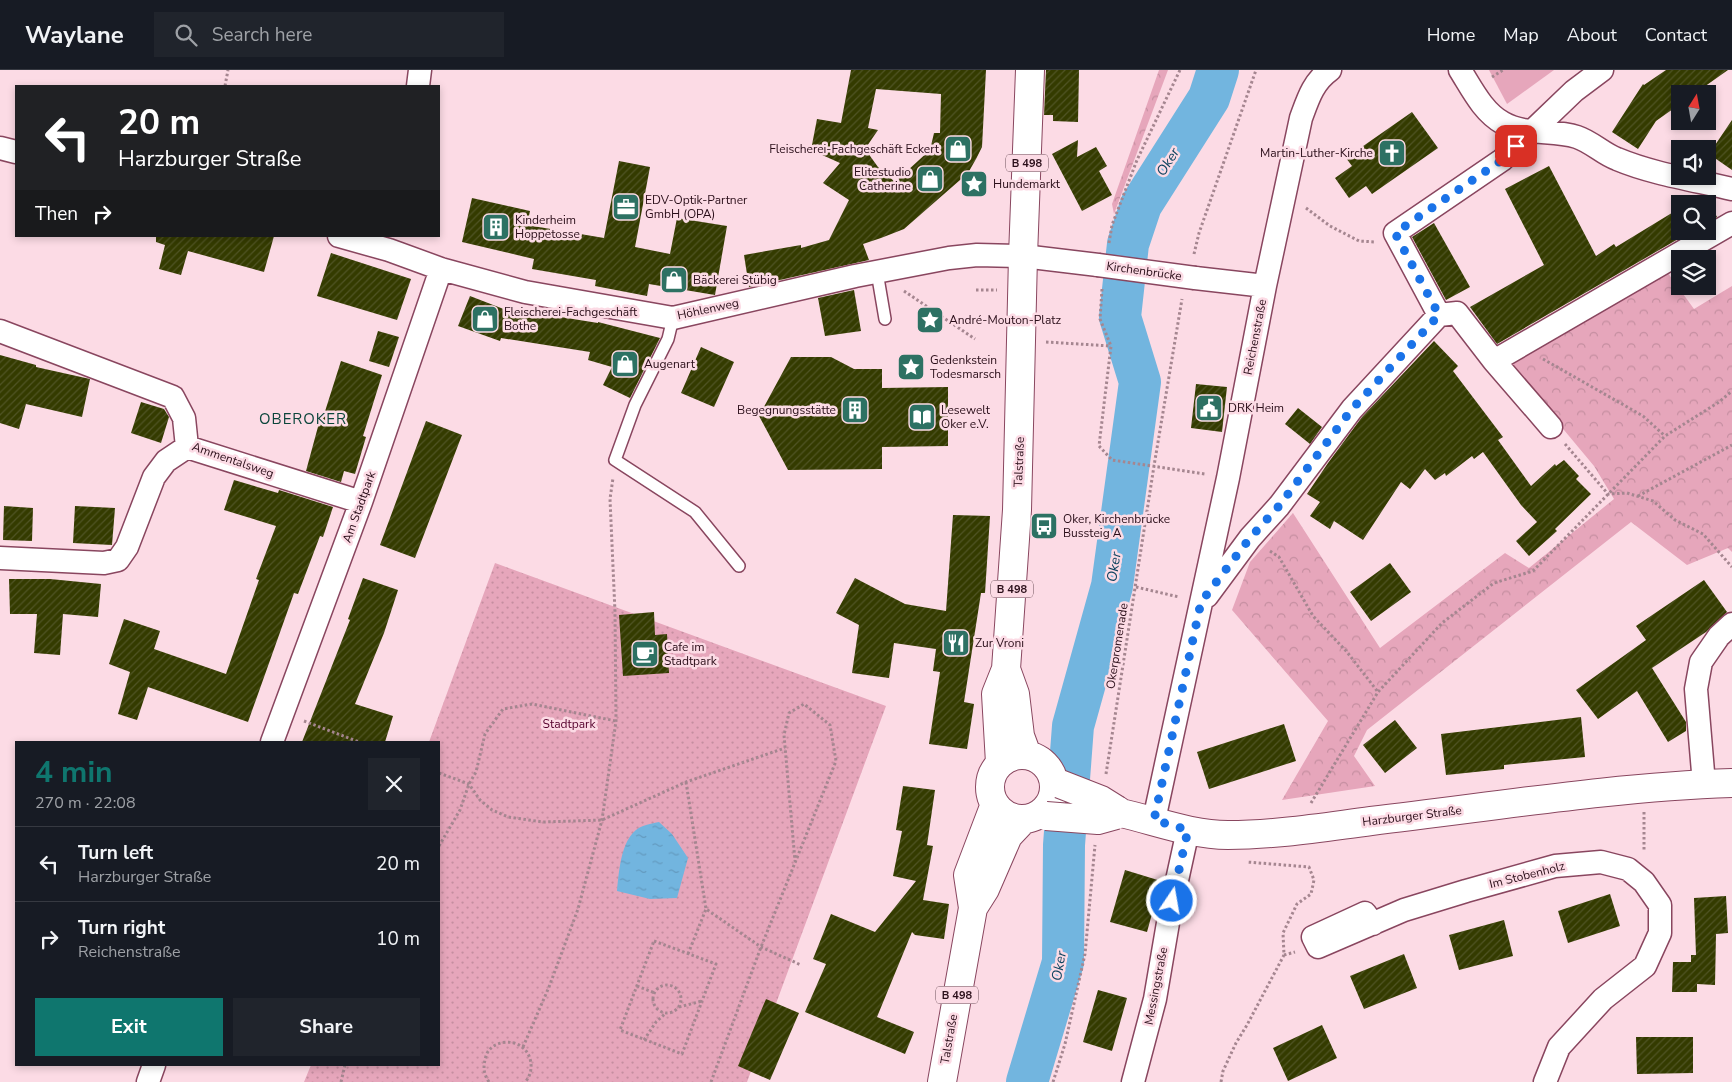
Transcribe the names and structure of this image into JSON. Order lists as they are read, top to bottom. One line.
{"streets":{"main road":["B 498","Talstraße","Harzburger Straße"],"street":["Kirchenbrücke","Höhlenweg","Reichenstraße","Ammentalsweg","Am Stadtpark","Im Stobenholz","Messingstraße"],"path":["Okerpromenade"]},"crossings":[["B 498","Kirchenbrücke"],["B 498","Höhlenweg"],["B 498","Talstraße"],["Kirchenbrücke","Höhlenweg"],["Kirchenbrücke","Reichenstraße"],["Kirchenbrücke","Talstraße"],["Höhlenweg","Talstraße"],["Höhlenweg","Am Stadtpark"],["Reichenstraße","Harzburger Straße"],["Ammentalsweg","Am Stadtpark"],["Talstraße","Harzburger Straße"],["Harzburger Straße","Messingstraße"]],"districts":["OBEROKER"],"water":["Oker"],"parks":["Stadtpark"],"places":{"shop":["Fleischerei-Fachgeschäft Eckert","Elitestudio Catherine","Bäckerei Stübig","Fleischerei-Fachgeschäft Bothe","Augenart"],"church":["Martin-Luther-Kirche"],"place":["Hundemarkt","André-Mouton-Platz","Gedenkstein Todesmarsch"],"office":["EDV-Optik-Partner GmbH (OPA)"],"building":["Kinderheim Hoppetosse","Begegnungsstätte"],"public building":["DRK Heim"],"library":["Lesewelt Oker e.V."],"bus stop":["Oker, Kirchenbrücke Bussteig A"],"restaurant":["Zur Vroni"],"cafe":["Cafe im Stadtpark"]},"north":"top","page":{"header":"Waylane","search":"Search here","nav":["Home","Map","About","Contact"],"turn":["20 m","Harzburger Straße"],"then":"Then","heading":["4 min","270 m · 22:08"],"list":[{"name":"Turn left","note":"Harzburger Straße","value":"20 m"},{"name":"Turn right","note":"Reichenstraße","value":"10 m"}],"buttons":["Exit","Share"]}}
